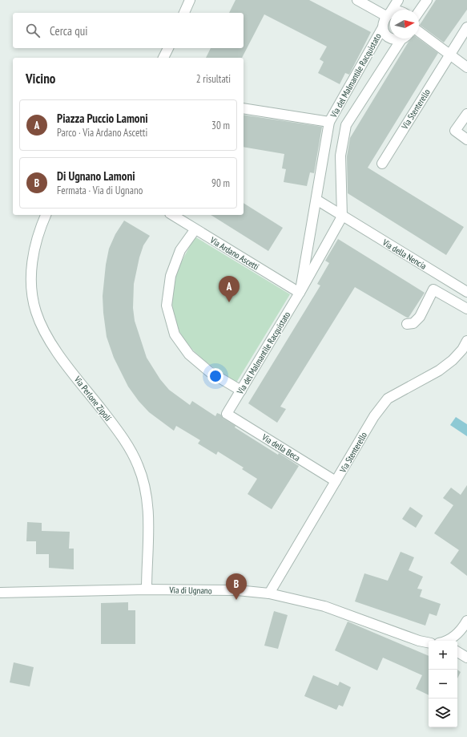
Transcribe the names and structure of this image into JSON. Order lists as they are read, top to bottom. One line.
{"streets":{"street":["Via del Malmantile Racquistato","Via Stenterello","Via Ardano Ascetti","Via della Nencia","Via Perlone Zipoli","Via della Beca","Via di Ugnano"]},"crossings":[["Via del Malmantile Racquistato","Via Ardano Ascetti"],["Via del Malmantile Racquistato","Via della Nencia"],["Via del Malmantile Racquistato","Via della Beca"],["Via Stenterello","Via della Beca"],["Via Stenterello","Via di Ugnano"],["Via Perlone Zipoli","Via di Ugnano"]],"north":"right","page":{"search":"Cerca qui","heading":["Vicino","2 risultati"],"list":[{"mark":"A","name":"Piazza Puccio Lamoni","note":"Parco · Via Ardano Ascetti","value":"30 m"},{"mark":"B","name":"Di Ugnano Lamoni","note":"Fermata · Via di Ugnano","value":"90 m"}],"pins":["A","B"],"map_buttons":["+","−"]}}
